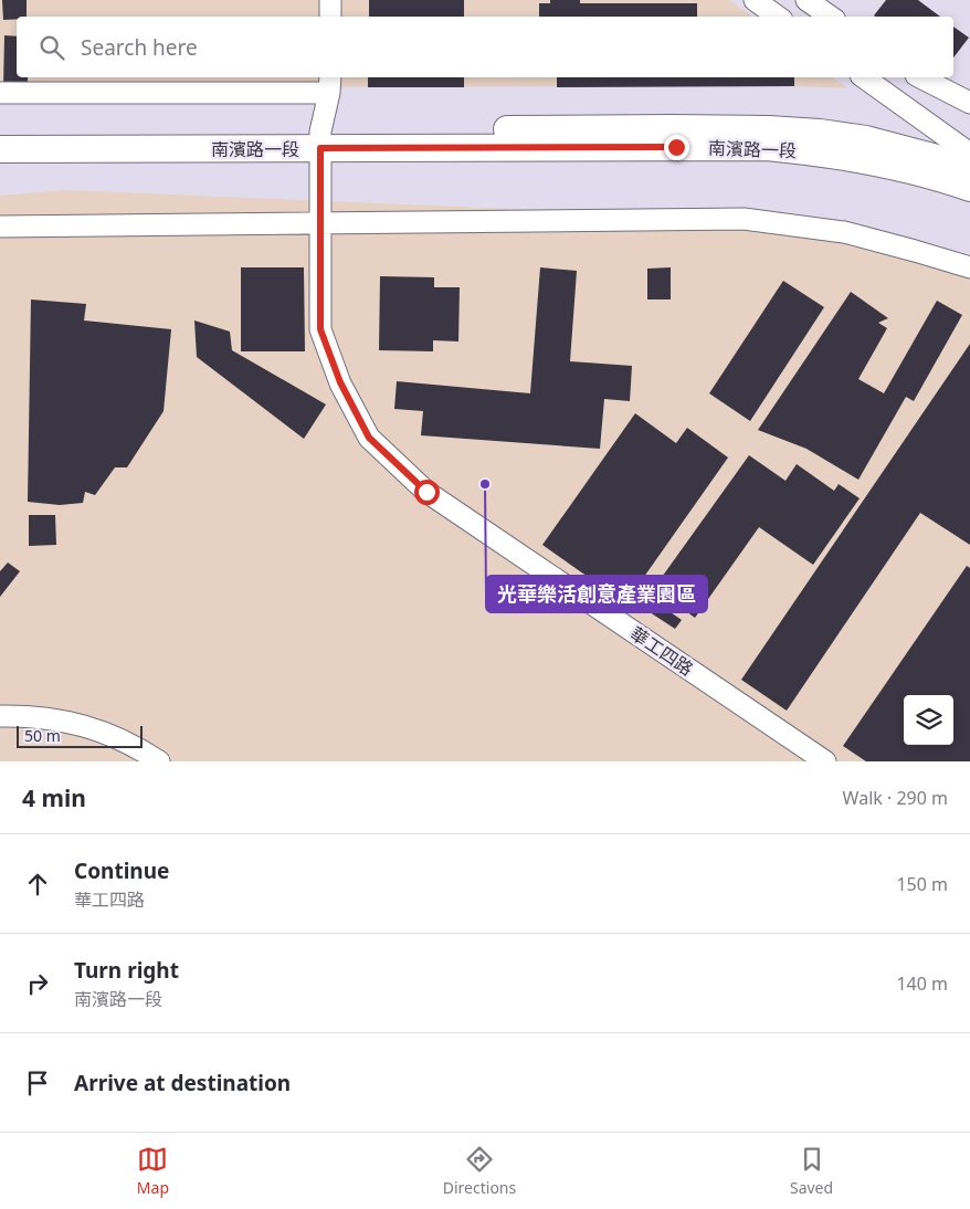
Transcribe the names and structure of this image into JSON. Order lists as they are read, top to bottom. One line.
{"streets":{"main road":["南濱路一段"],"street":["華工四路"]},"crossings":[["南濱路一段","華工四路"]],"places":["光華樂活創意產業園區"],"scale_bar":"50 m","page":{"search":"Search here","scale":"50 m","heading":["4 min","Walk · 290 m"],"list":[["Continue","華工四路","150 m"],["Turn right","南濱路一段","140 m"],"Arrive at destination"],"nav":["Map","Directions","Saved"]}}
